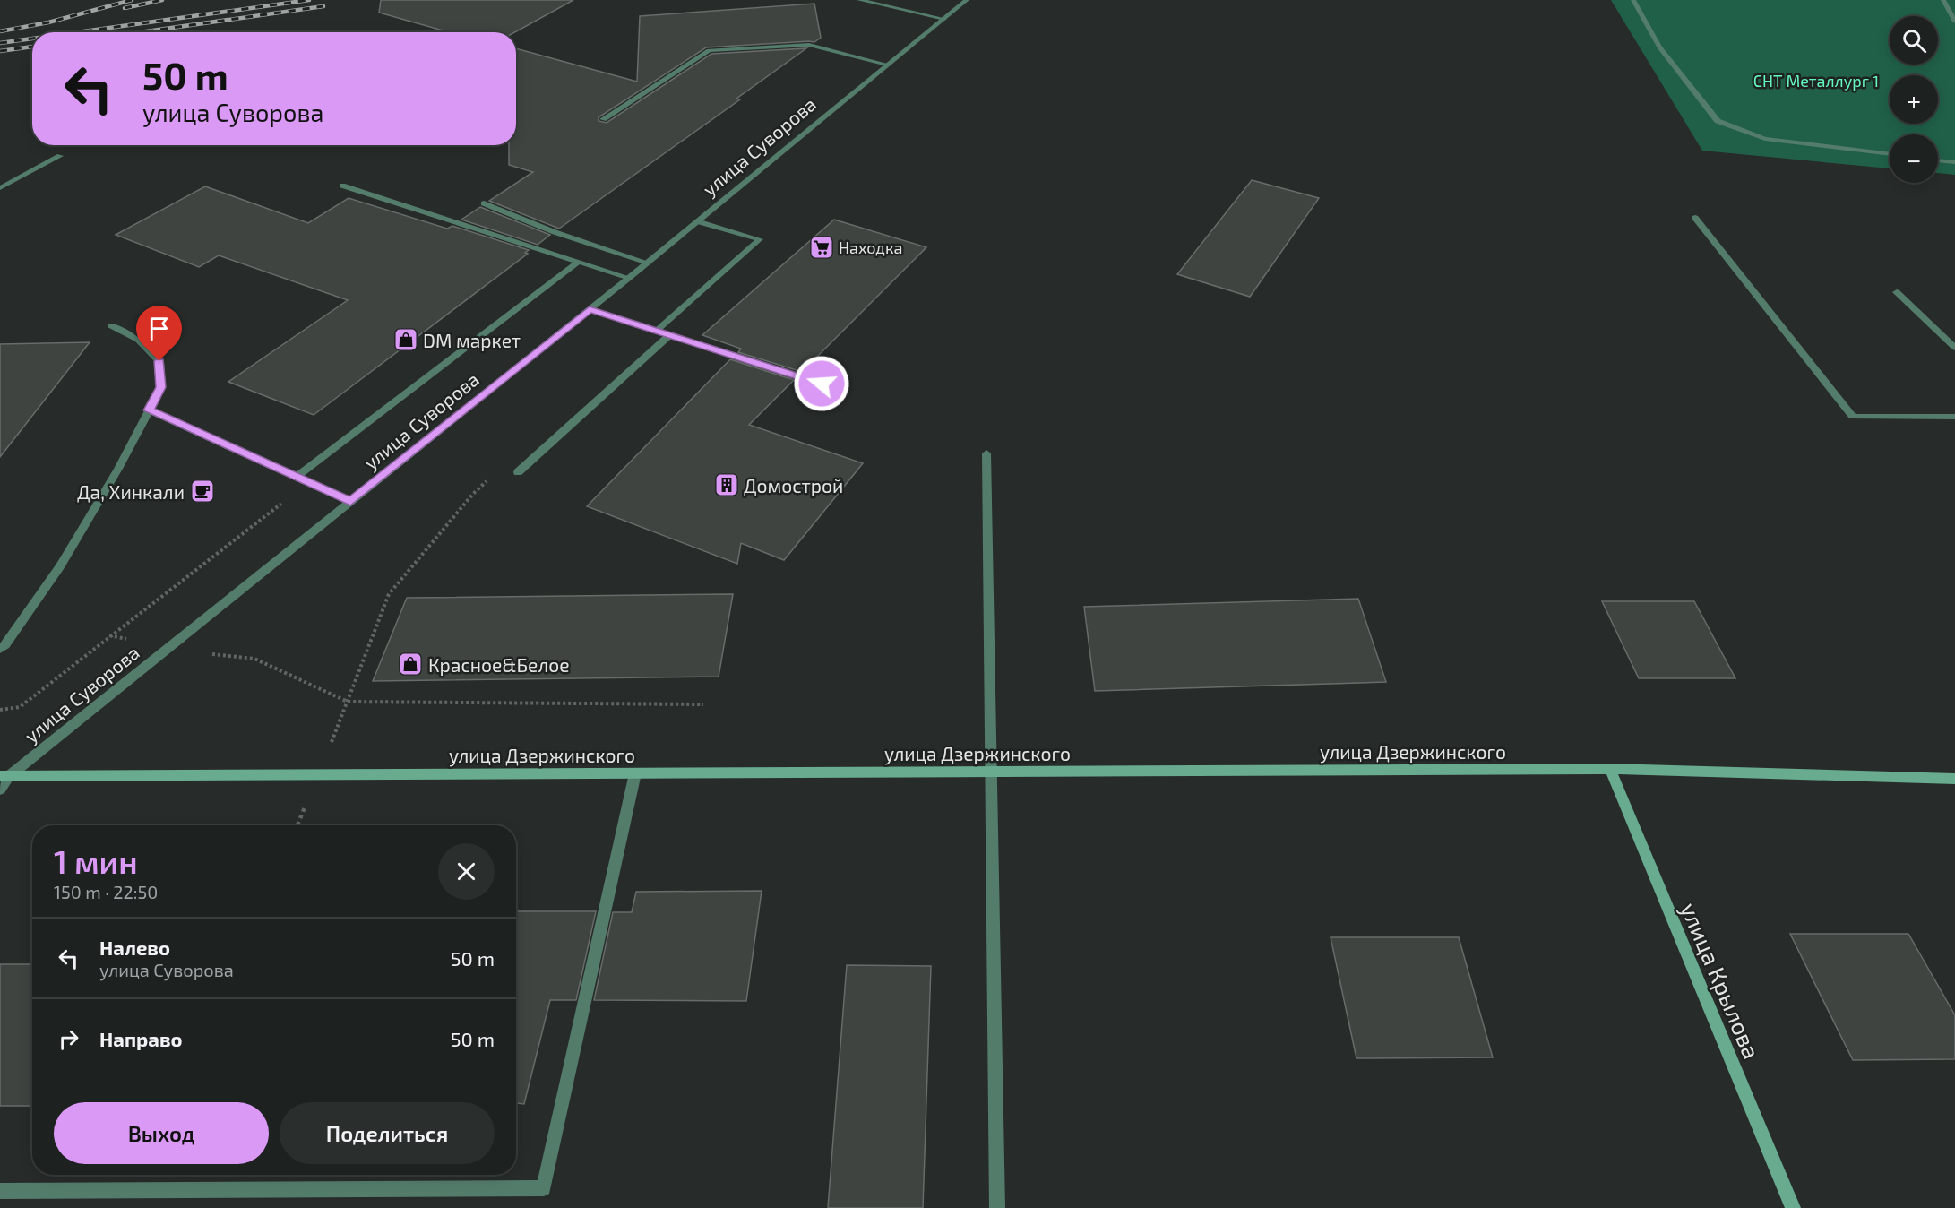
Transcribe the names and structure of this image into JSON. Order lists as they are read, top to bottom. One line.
{"streets":{"main road":["улица Дзержинского","улица Крылова"],"street":["улица Суворова"]},"crossings":[["улица Суворова","улица Дзержинского"],["улица Дзержинского","улица Крылова"]],"parks":["СНТ Металлург 1"],"places":{"supermarket":["Находка"],"shop":["DM маркет","Красное&Белое"],"building":["Домострой"],"cafe":["Да, Хинкали"]},"page":{"map_buttons":["+","−"],"turn":["50 m","улица Суворова"],"heading":["1 мин","150 m · 22:50"],"list":[{"name":"Налево","note":"улица Суворова","value":"50 m"},{"name":"Направо","value":"50 m"}],"buttons":["Выход","Поделиться"]}}
